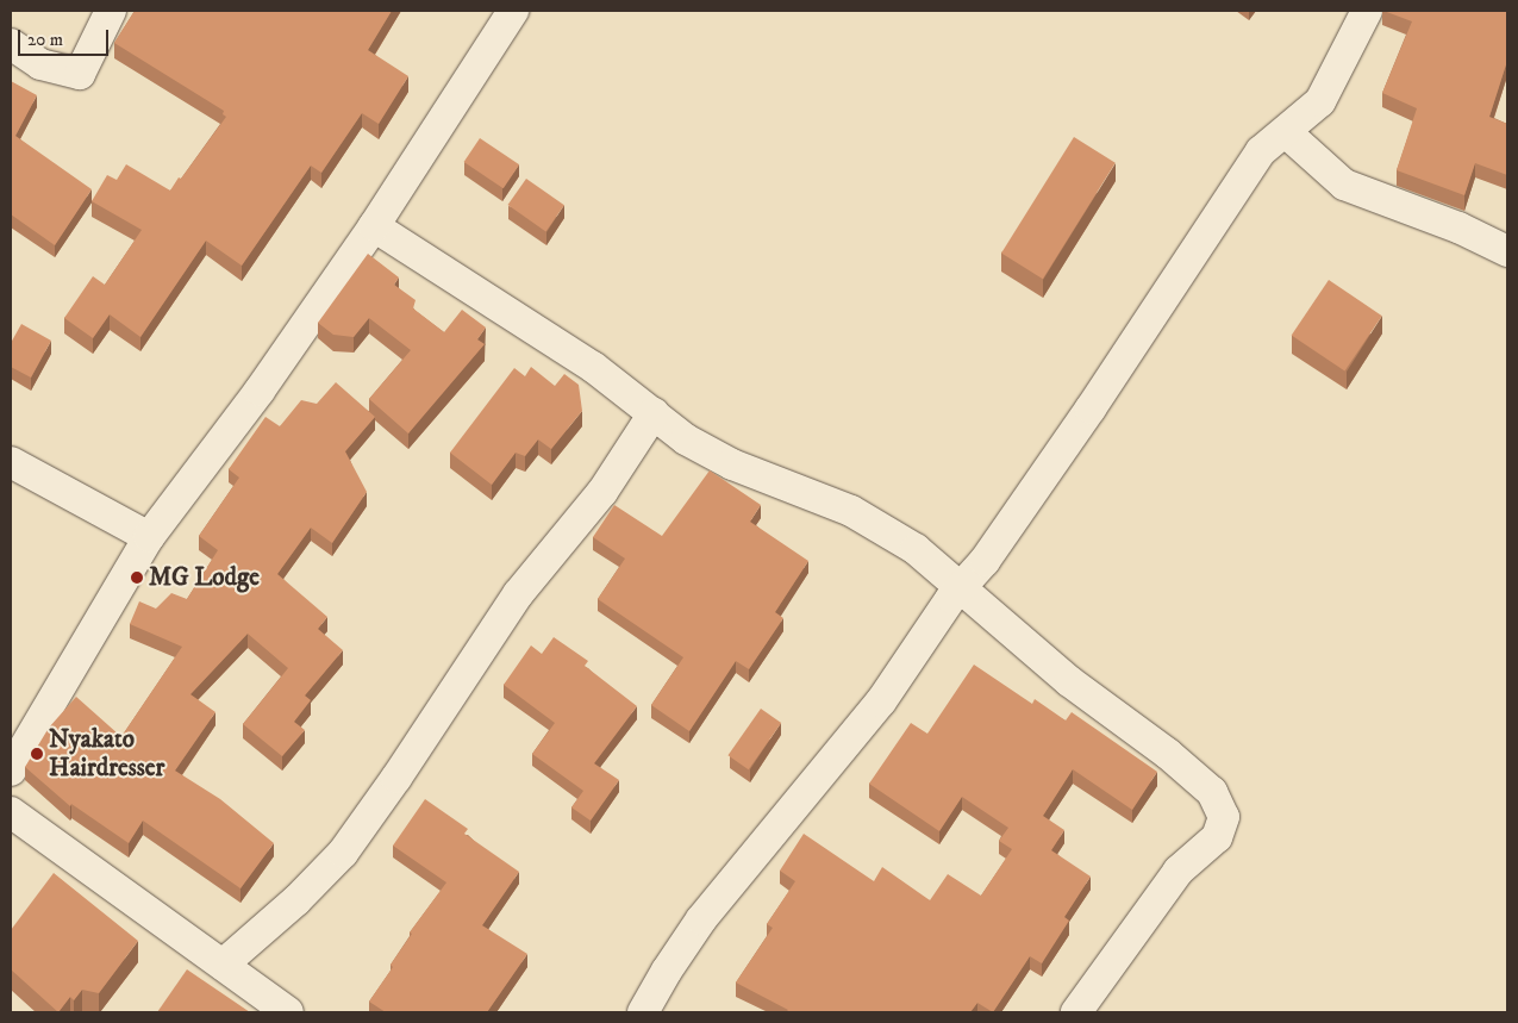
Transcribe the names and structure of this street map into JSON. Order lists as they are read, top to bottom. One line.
{"places":["MG Lodge","Nyakato Hairdresser"],"scale_bar":"20 m"}
